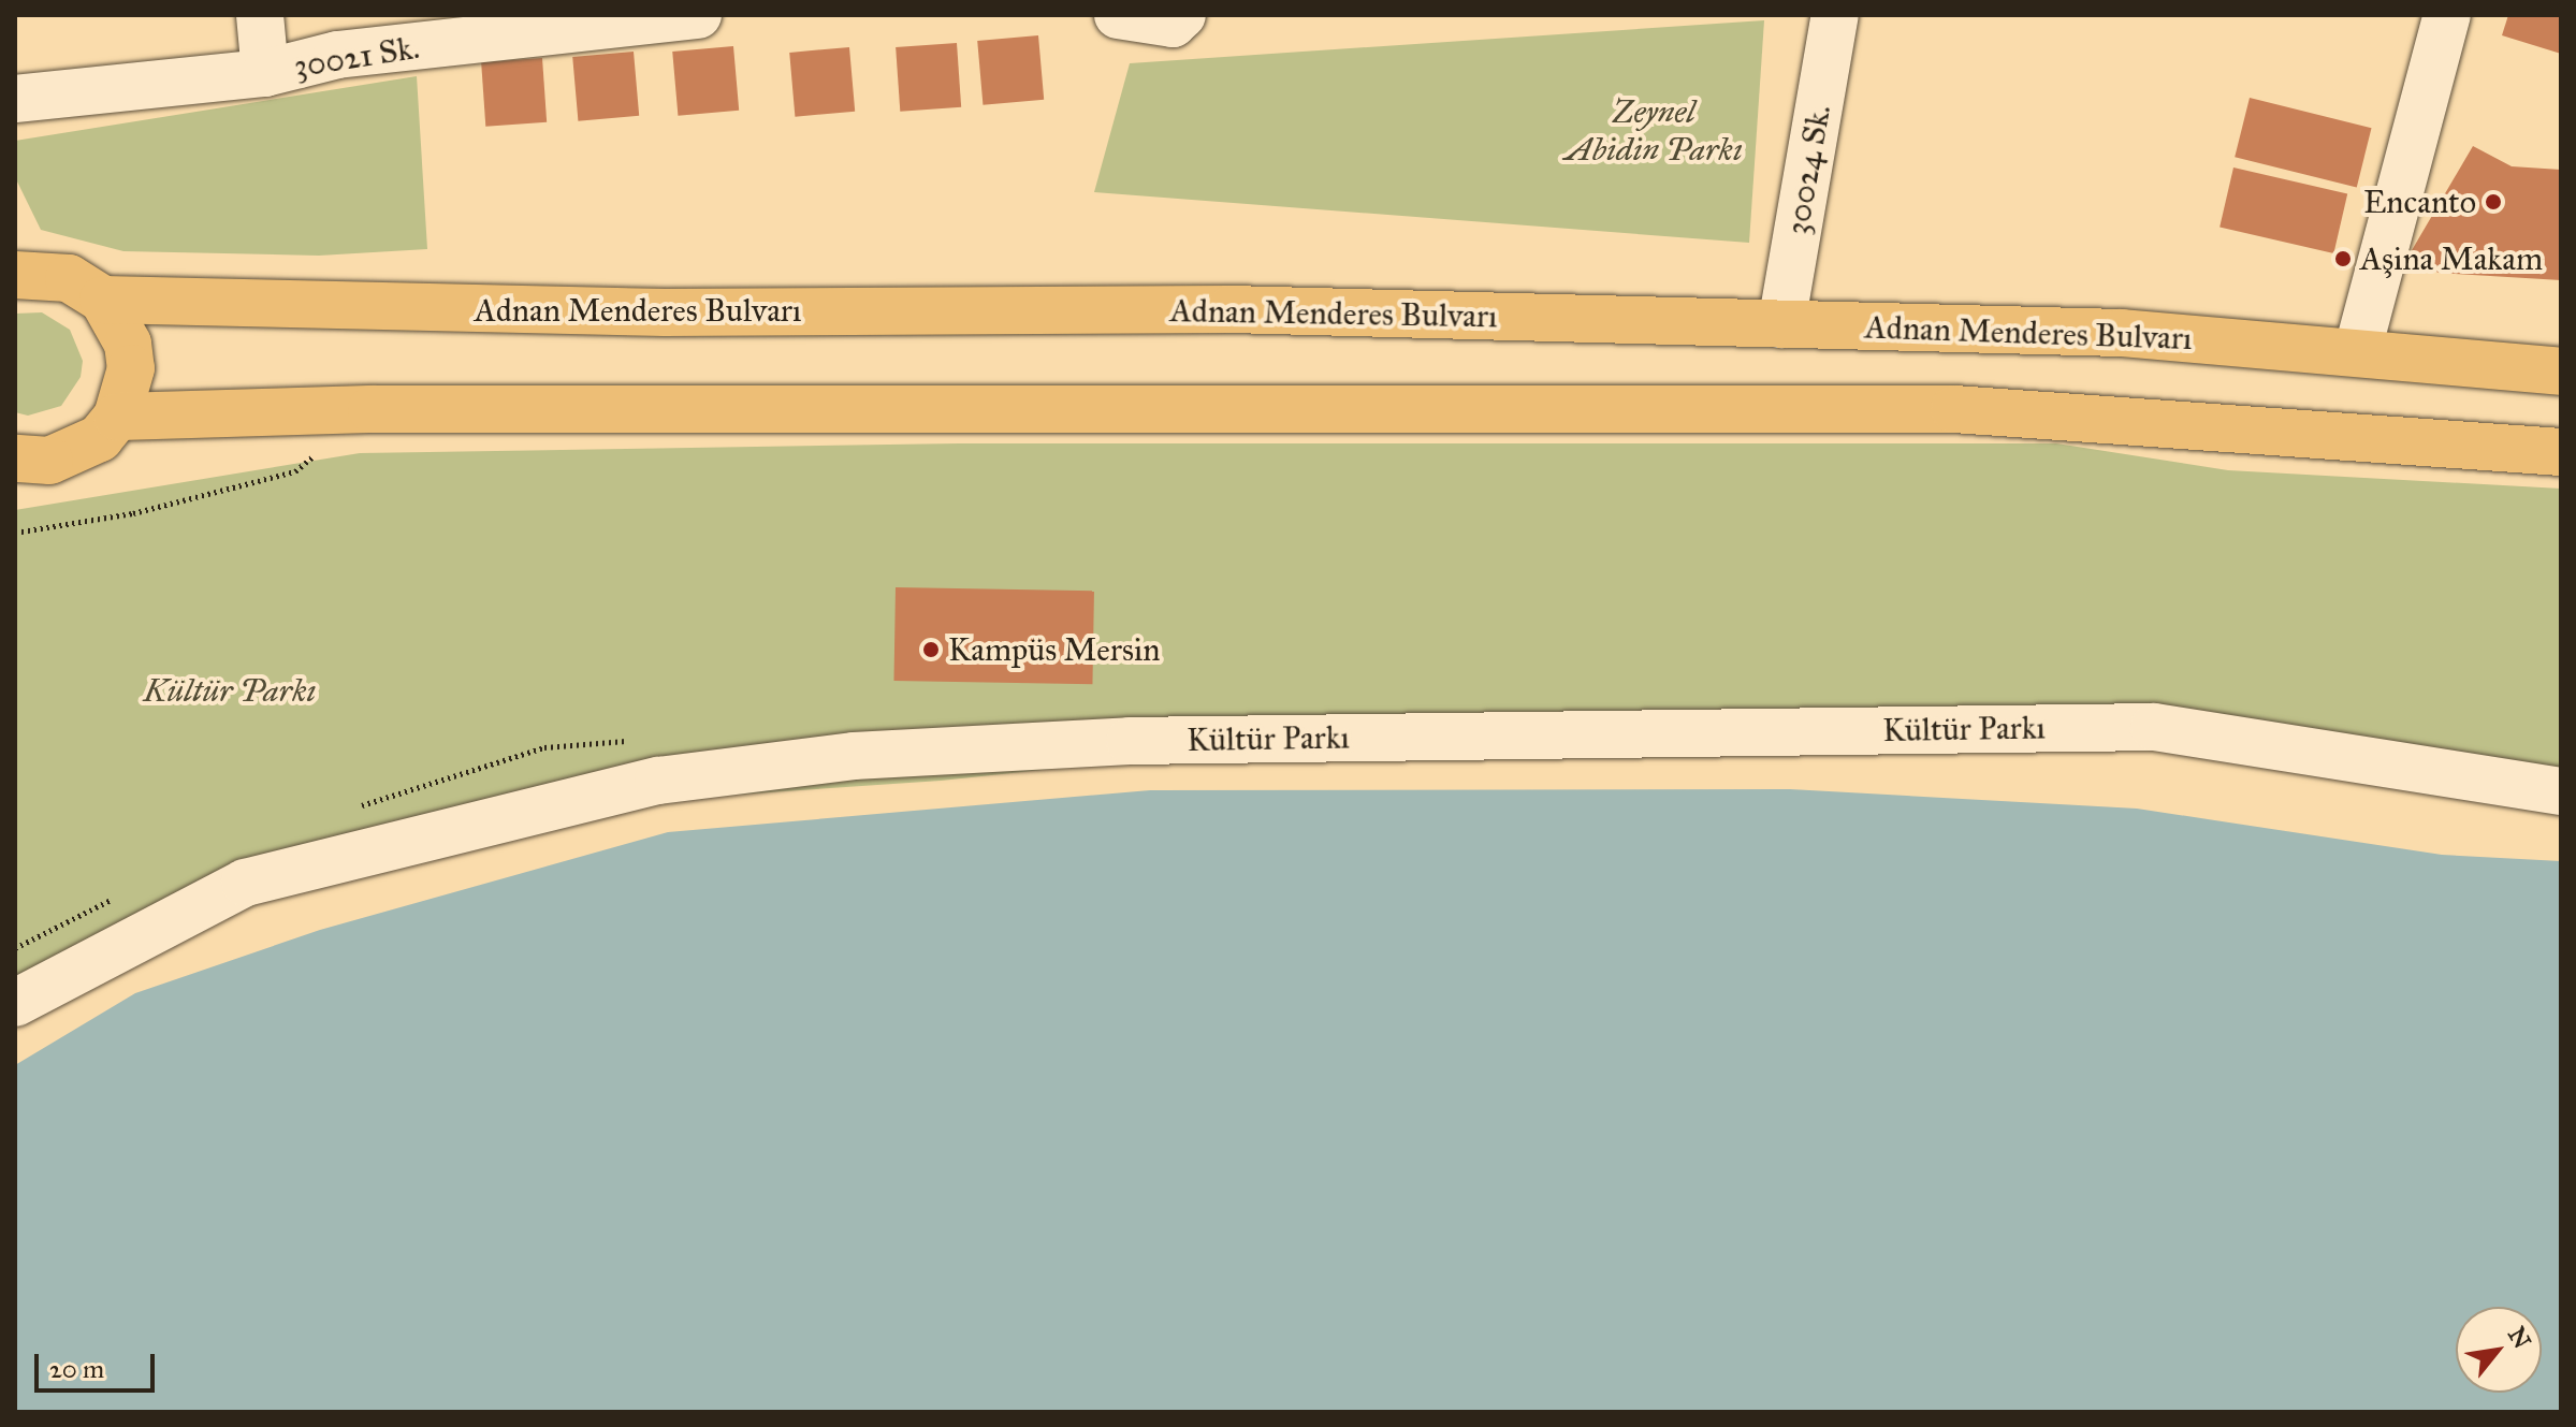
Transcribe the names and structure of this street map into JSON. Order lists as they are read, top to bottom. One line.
{"streets":{"main road":["Adnan Menderes Bulvarı"],"street":["30021 Sk.","30024 Sk.","Kültür Parkı"]},"crossings":[["30024 Sk.","Adnan Menderes Bulvarı"]],"parks":["Zeynel Abidin Parkı","Kültür Parkı"],"places":["Encanto","Aşina Makam","Kampüs Mersin"],"scale_bar":"20 m","north":"top right"}
